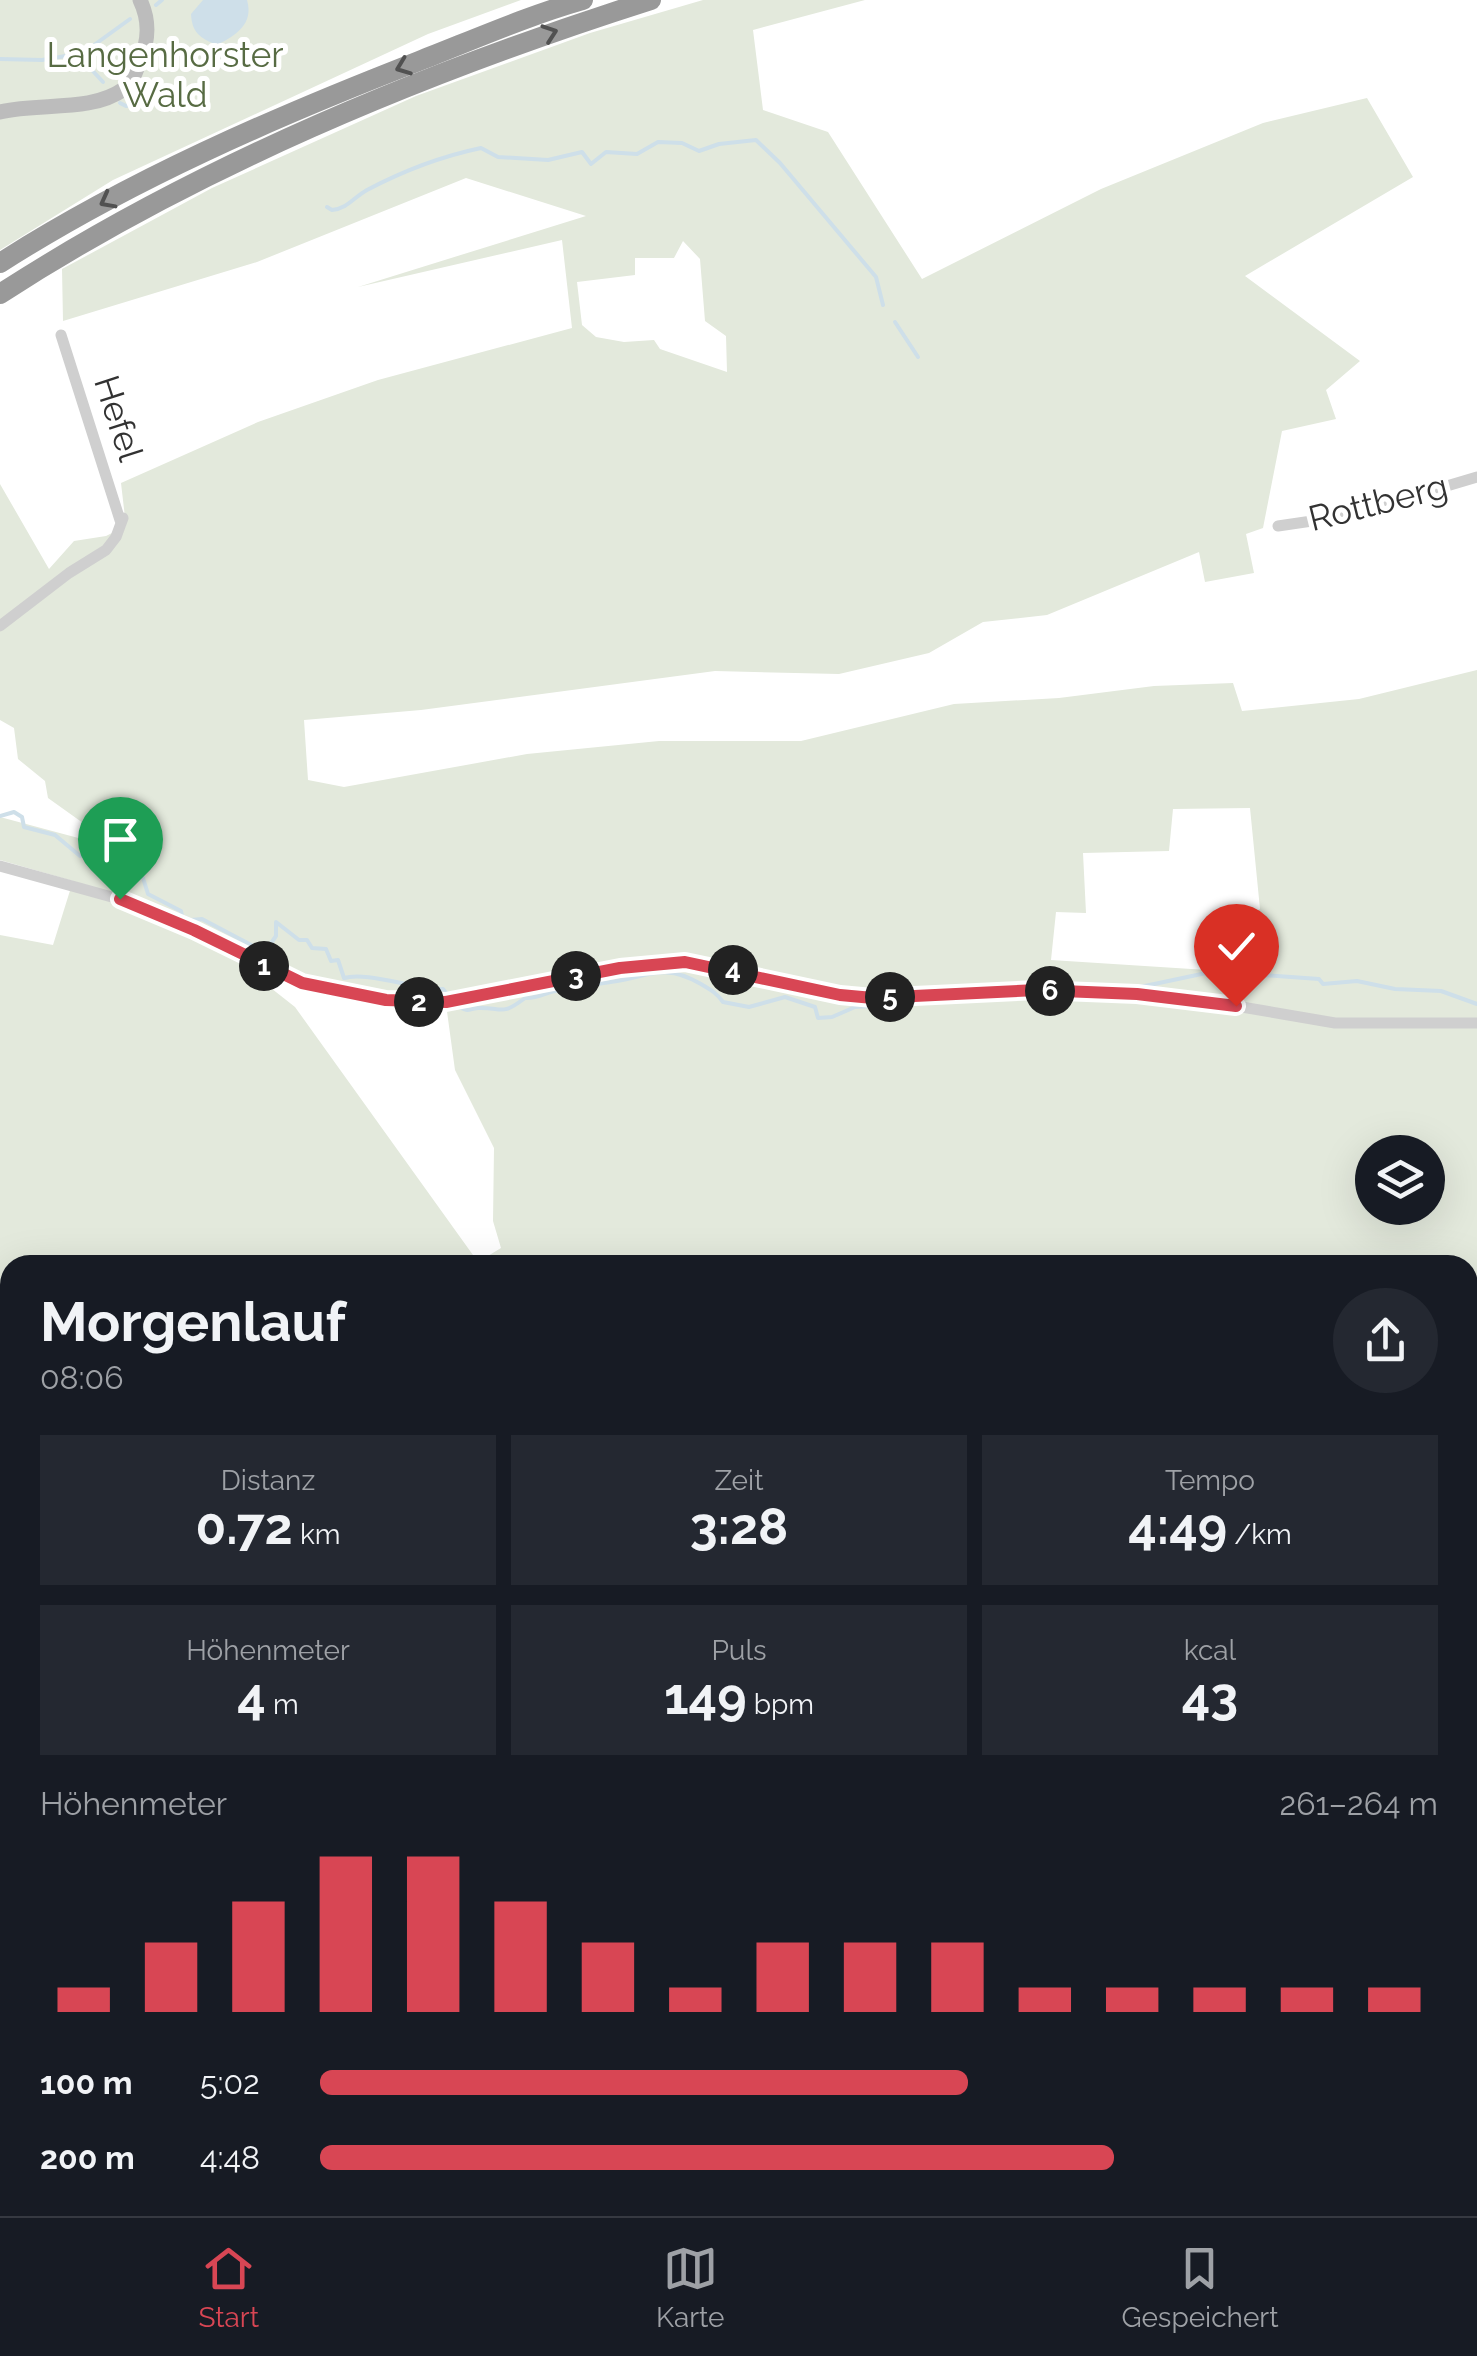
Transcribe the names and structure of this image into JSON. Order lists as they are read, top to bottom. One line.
{"streets":{"street":["Hefel","Rottberg"]},"parks":["Langenhorster Wald"],"page":{"pins":["1","4","3","6","5","2"],"heading":["Morgenlauf","08:06"],"stats":[["Distanz","0.72 km"],["Zeit","3:28"],["Tempo","4:49 /km"],["Höhenmeter","4 m"],["Puls","149 bpm"],["kcal","43"]],"chart":["Höhenmeter","261–264 m"],"list":[{"name":"100 m","note":"5:02"},{"name":"200 m","note":"4:48"}],"tabs":["Start","Karte","Gespeichert"]}}
